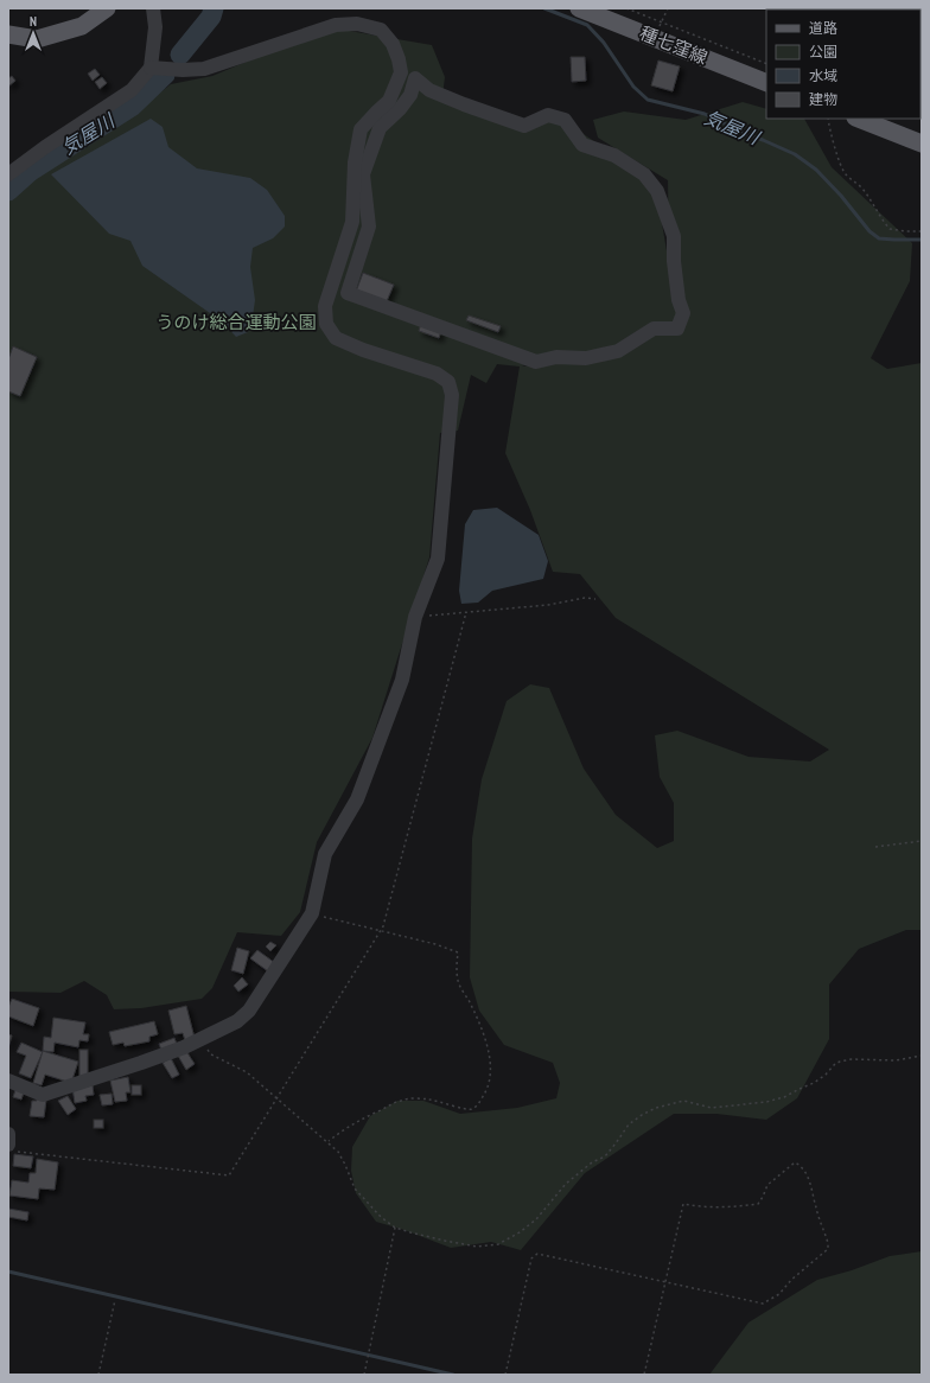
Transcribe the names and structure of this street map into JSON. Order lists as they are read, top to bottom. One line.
{"streets":{"main road":["種七窪線"]},"water":["気屋川"],"parks":["うのけ総合運動公園"],"legend":["道路","公園","水域","建物"],"north":"top"}
